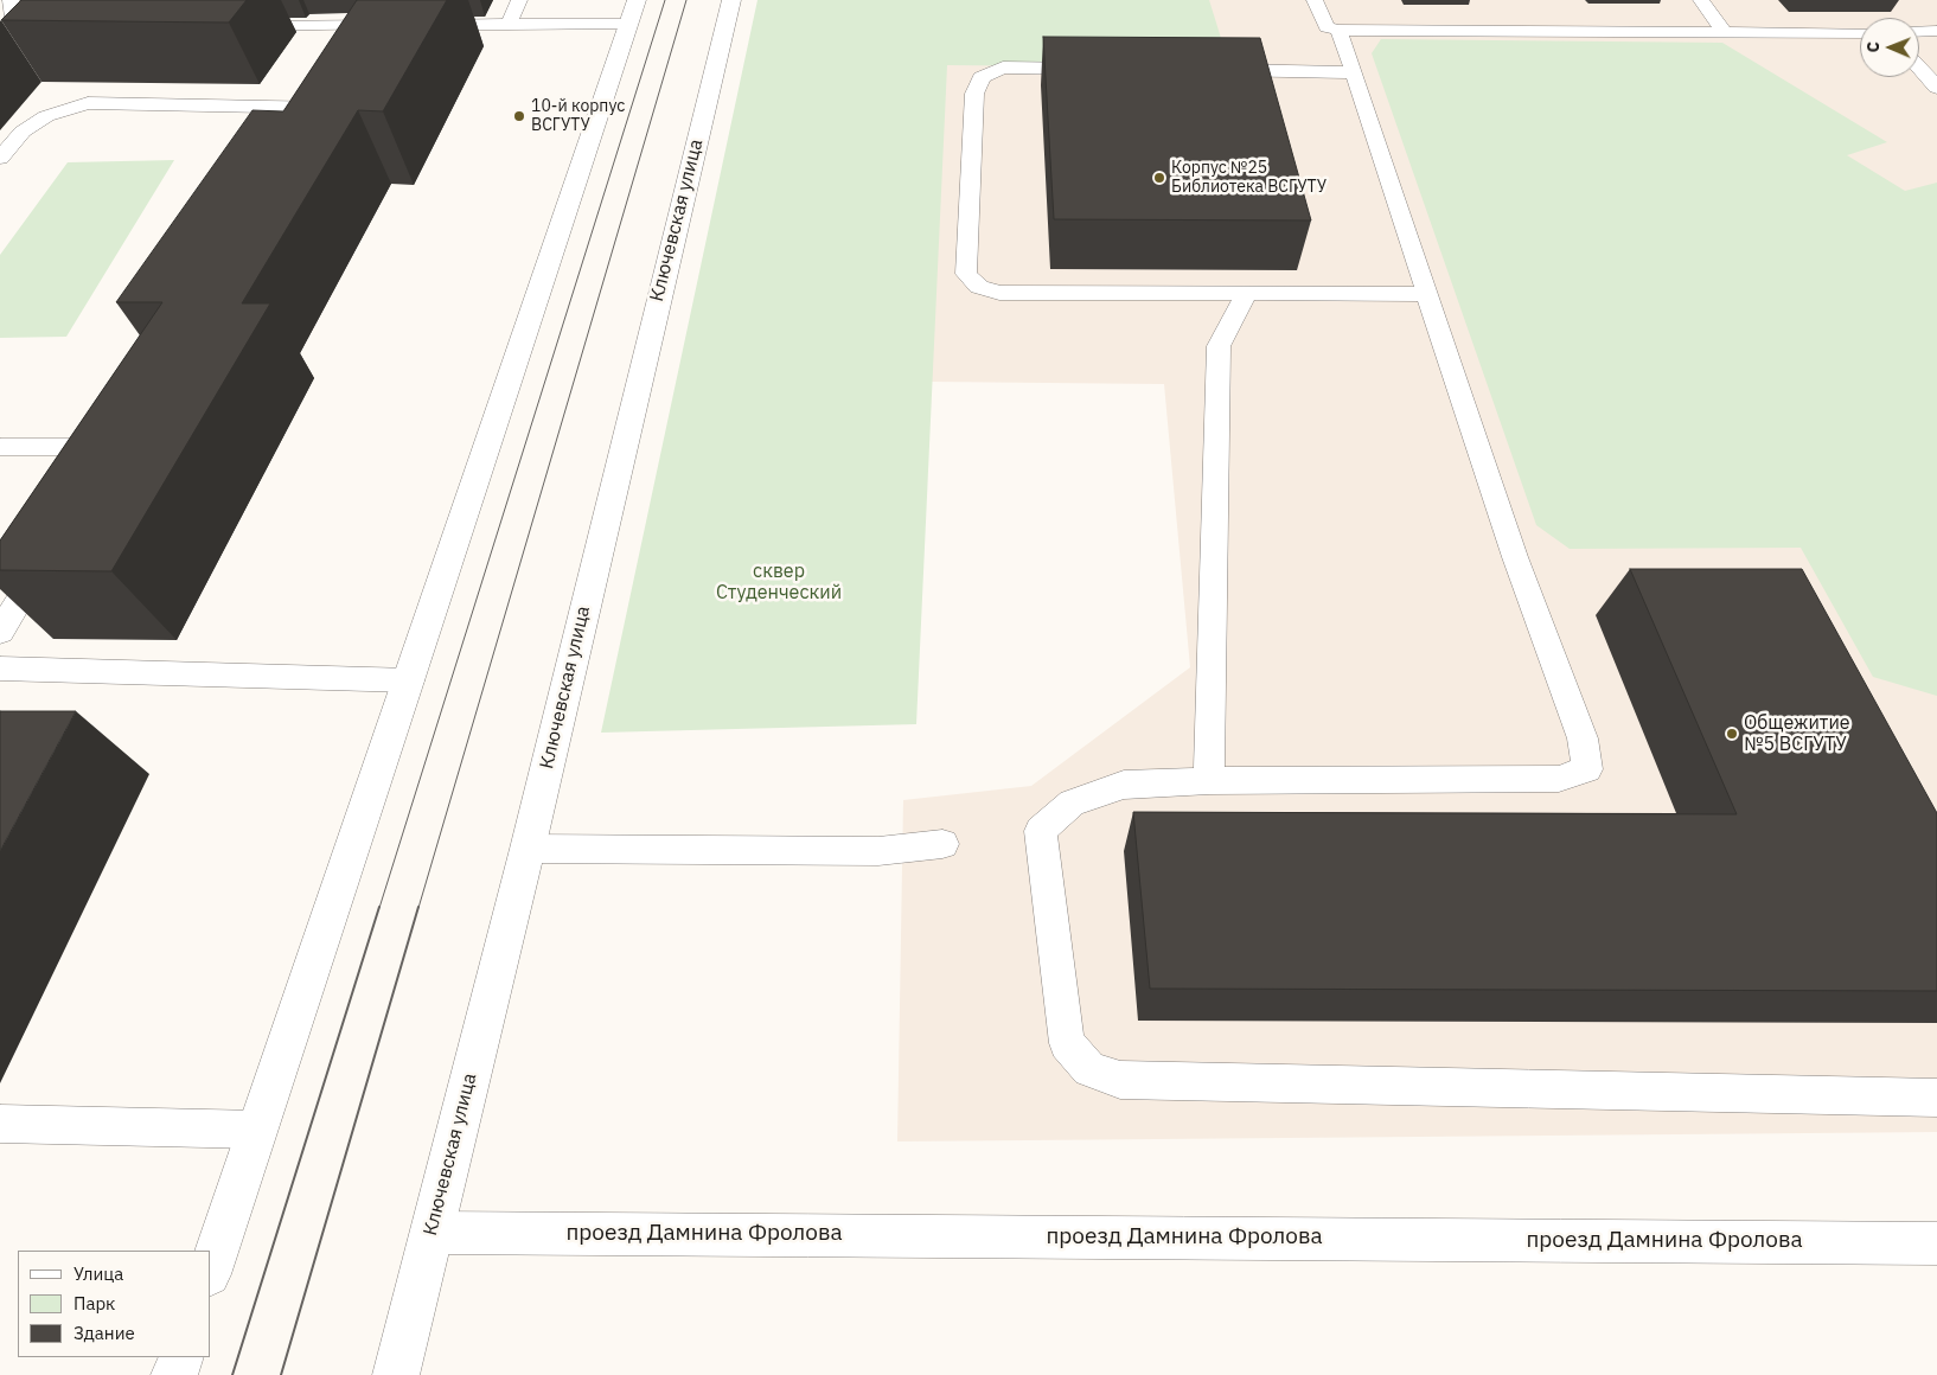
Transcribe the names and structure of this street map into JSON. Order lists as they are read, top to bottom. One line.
{"streets":{"main road":["Ключевская улица","проезд Дамнина Фролова"]},"crossings":[["Ключевская улица","проезд Дамнина Фролова"]],"parks":["сквер Студенческий"],"places":["10-й корпус ВСГУТУ","Корпус №25 Библиотека ВСГУТУ","Общежитие №5 ВСГУТУ"],"legend":["Улица","Парк","Здание"],"north":"left"}
